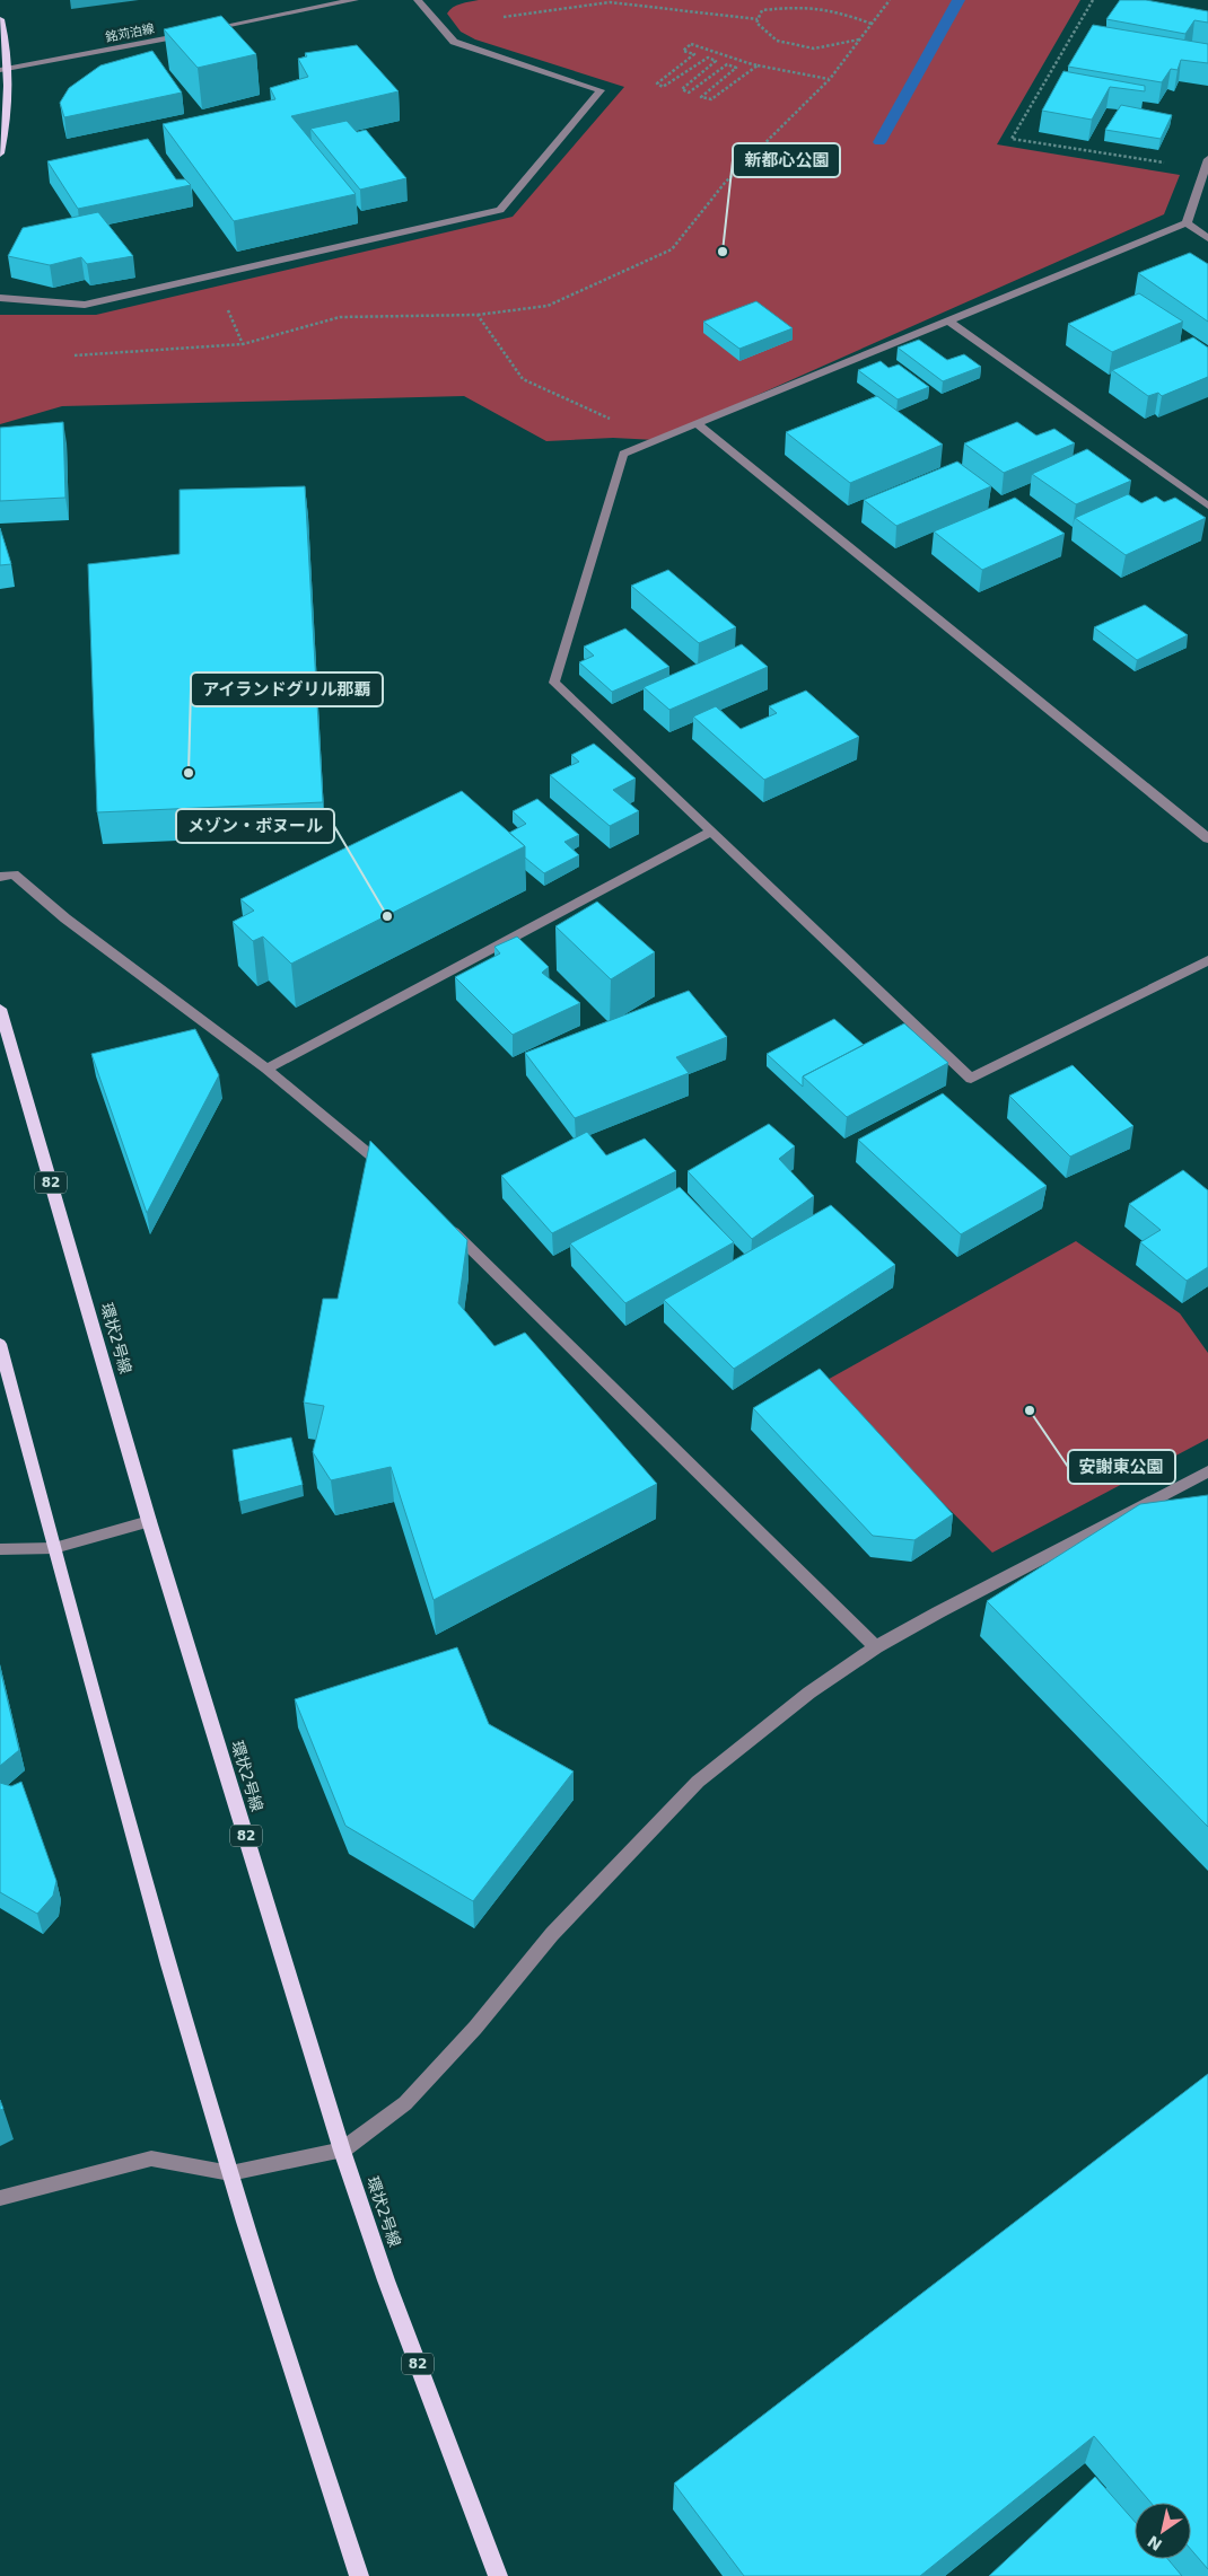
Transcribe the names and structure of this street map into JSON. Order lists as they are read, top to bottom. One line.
{"streets":{"main road":["82","環状2号線"],"street":["銘苅泊線"]},"places":["新都心公園","アイランドグリル那覇","メゾン・ボヌール","安謝東公園"],"north":"bottom left"}
